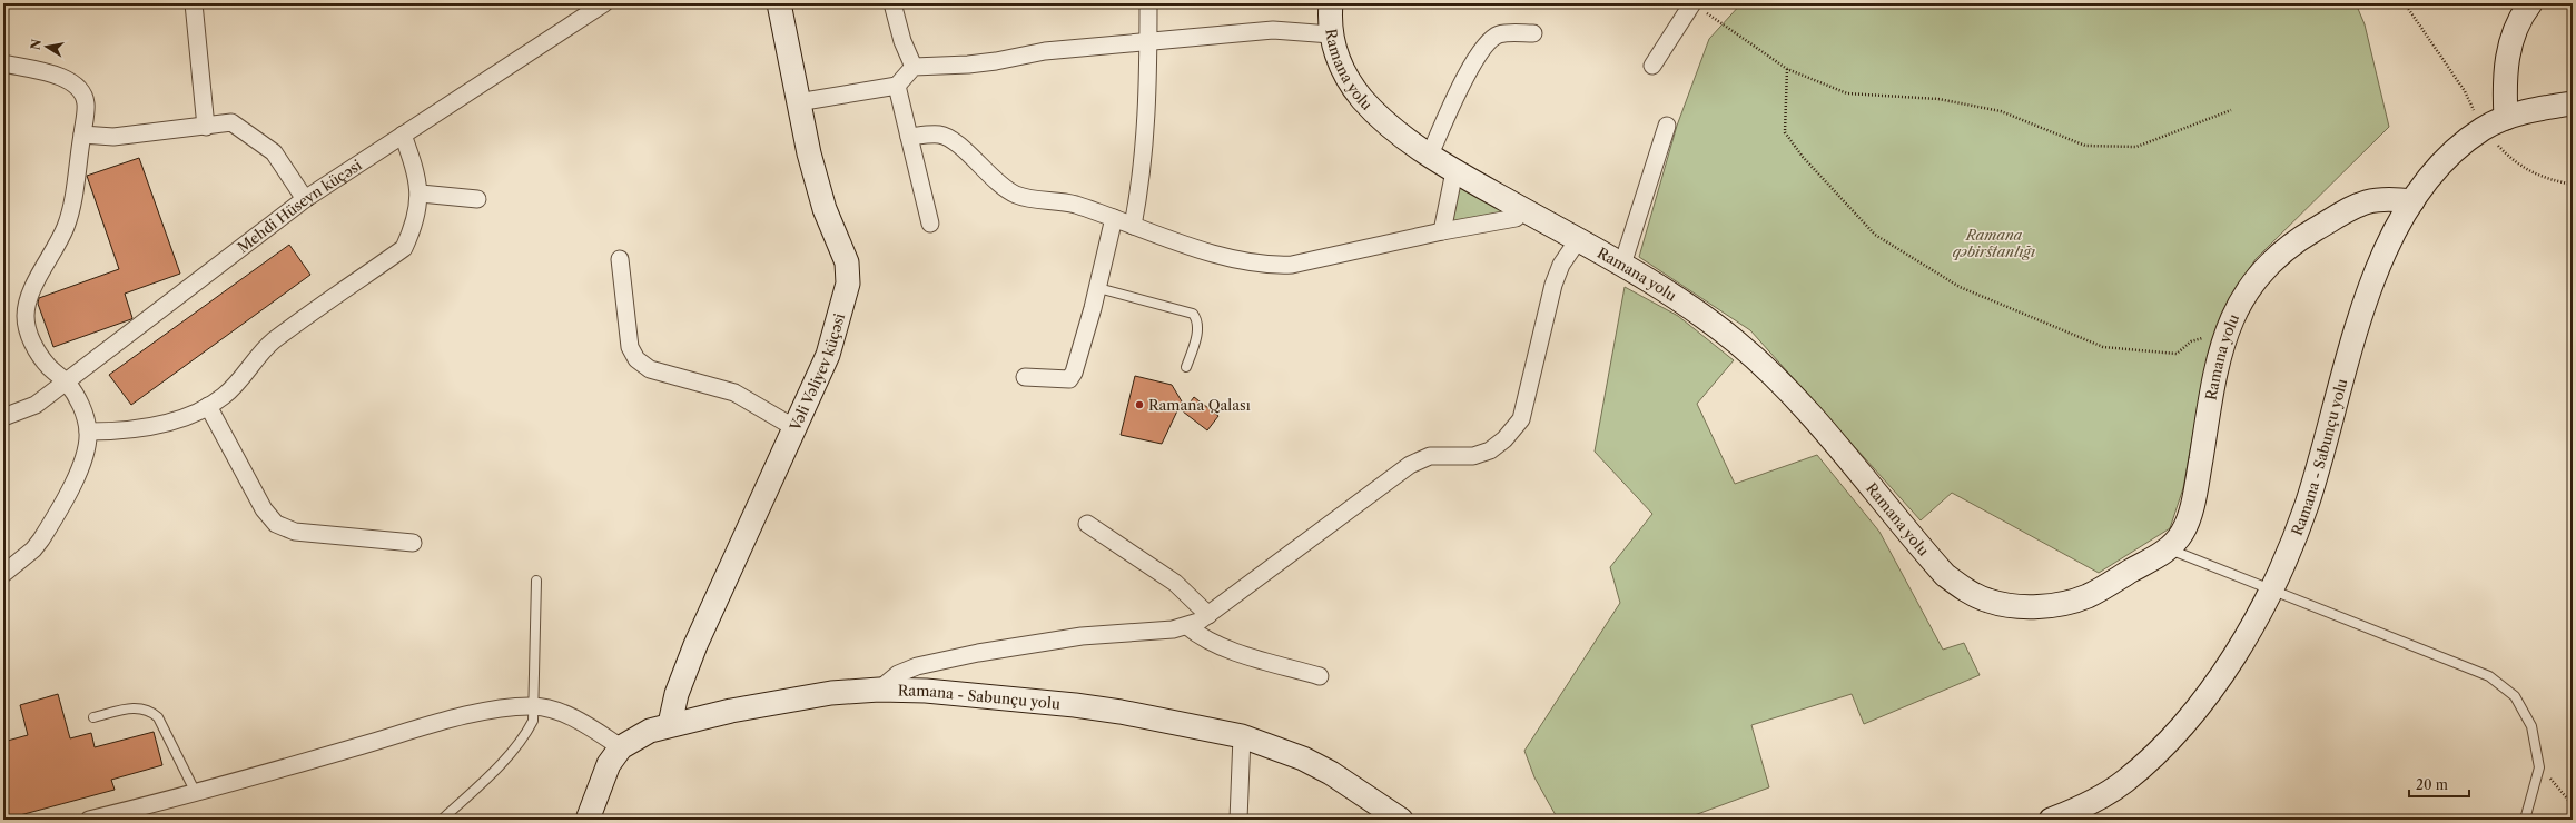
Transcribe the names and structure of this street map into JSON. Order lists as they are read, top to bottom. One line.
{"streets":{"street":["Ramana yolu","Mehdi Hüseyn küçəsi","Vəli Vəliyev küçəsi","Ramana - Sabunçu yolu"]},"crossings":[["Ramana yolu","Ramana - Sabunçu yolu"],["Vəli Vəliyev küçəsi","Ramana - Sabunçu yolu"]],"parks":["Ramana qəbirstanlığı"],"places":["Ramana Qalası"],"scale_bar":"20 m","north":"left"}
